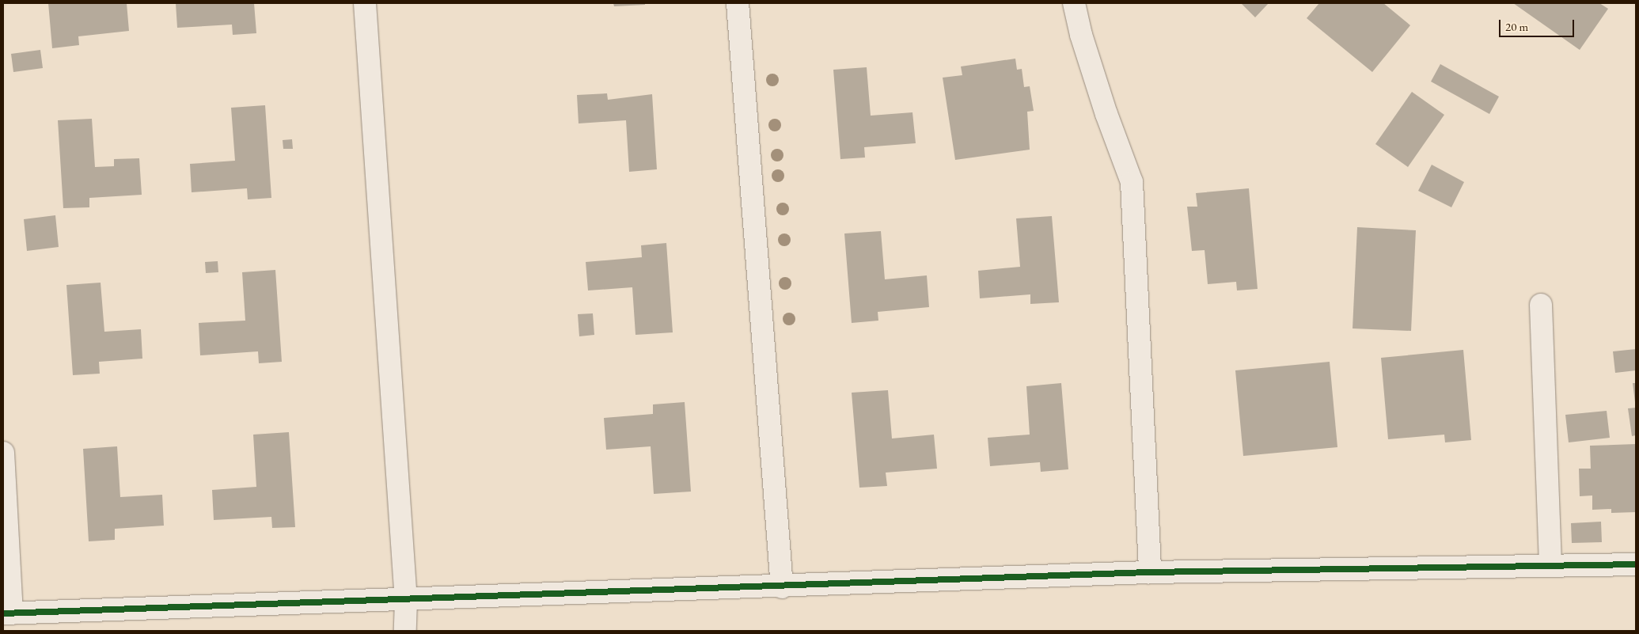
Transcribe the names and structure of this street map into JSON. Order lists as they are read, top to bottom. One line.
{"scale_bar":"20 m"}
